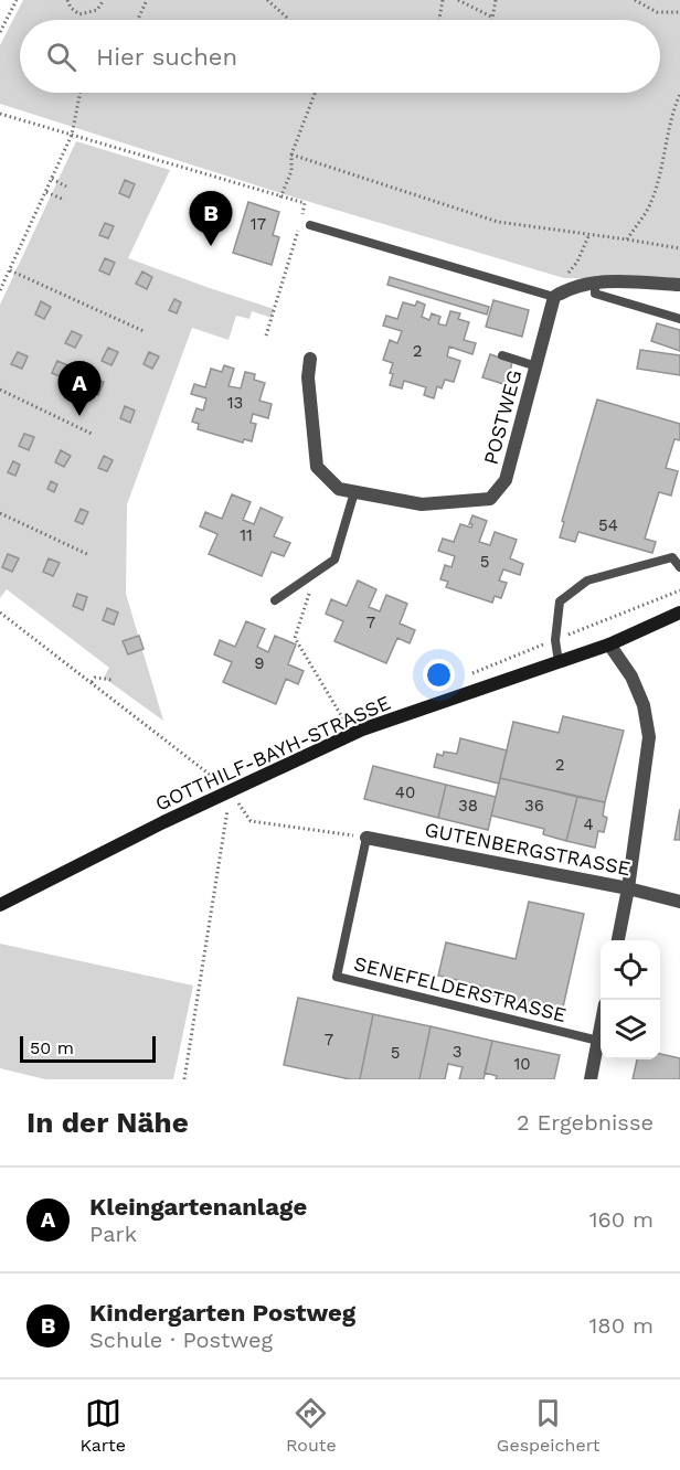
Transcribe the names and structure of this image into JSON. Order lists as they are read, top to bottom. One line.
{"streets":{"street":["POSTWEG","GOTTHILF-BAYH-STRASSE","GUTENBERGSTRASSE"],"lane":["SENEFELDERSTRASSE"]},"crossings":[["GUTENBERGSTRASSE","SENEFELDERSTRASSE"]],"house_numbers":["17","2","13","54","11","5","7","9","2","40","38","36","4","7","3","5","10"],"scale_bar":"50 m","page":{"search":"Hier suchen","pins":["B","A"],"scale":"50 m","heading":["In der Nähe","2 Ergebnisse"],"list":[{"mark":"A","name":"Kleingartenanlage","note":"Park","value":"160 m"},{"mark":"B","name":"Kindergarten Postweg","note":"Schule · Postweg","value":"180 m"}],"nav":["Karte","Route","Gespeichert"]}}
